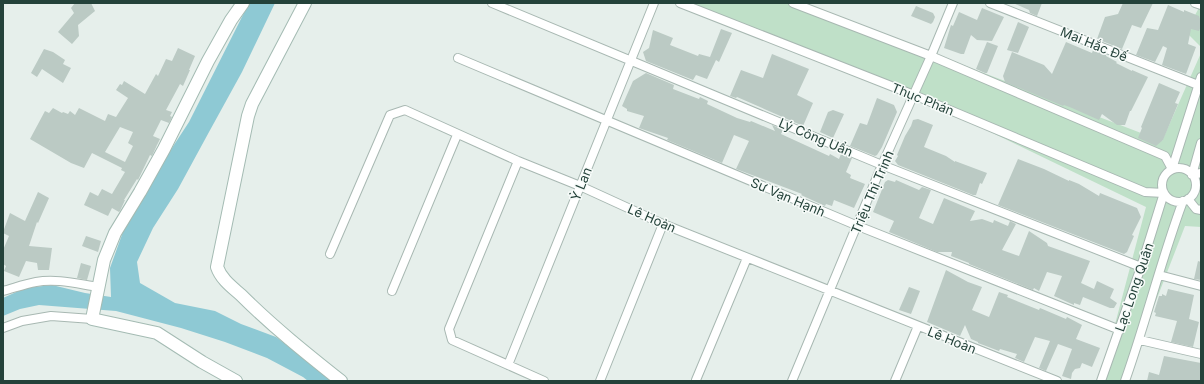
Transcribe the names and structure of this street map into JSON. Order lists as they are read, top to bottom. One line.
{"streets":{"street":["Mai Hắc Đế","Thục Phán","Lý Công Uẩn","Ỷ Lan","Triệu Thị Trinh","Sư Vạn Hạnh","Lê Hoàn","Lạc Long Quân"]},"crossings":[["Thục Phán","Triệu Thị Trinh"],["Thục Phán","Lạc Long Quân"],["Lý Công Uẩn","Ỷ Lan"],["Lý Công Uẩn","Triệu Thị Trinh"],["Lý Công Uẩn","Lạc Long Quân"],["Ỷ Lan","Sư Vạn Hạnh"],["Ỷ Lan","Lê Hoàn"],["Triệu Thị Trinh","Sư Vạn Hạnh"],["Triệu Thị Trinh","Lê Hoàn"],["Sư Vạn Hạnh","Lạc Long Quân"]]}
